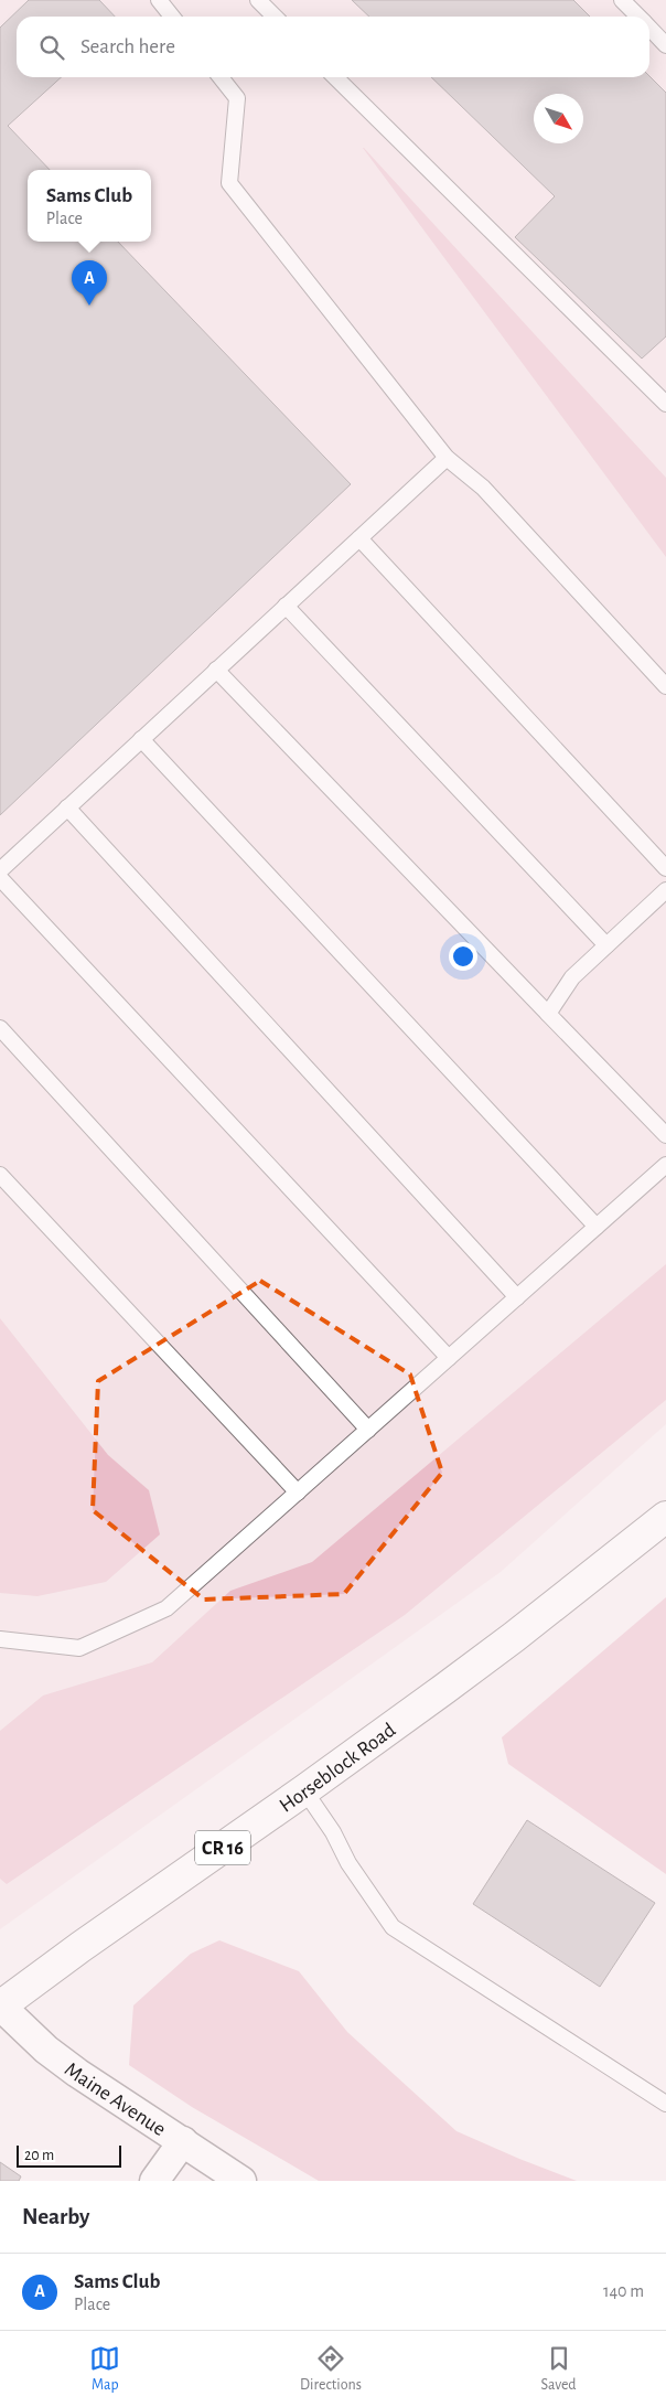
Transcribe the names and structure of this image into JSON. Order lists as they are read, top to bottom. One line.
{"streets":{"main road":["Horseblock Road","CR 16"],"street":["Maine Avenue"]},"crossings":[["Horseblock Road","Maine Avenue"]],"scale_bar":"20 m","north":"bottom right","page":{"search":"Search here","popup":["Sams Club","Place"],"pins":"A","scale":"20 m","heading":"Nearby","list":[{"mark":"A","name":"Sams Club","note":"Place","value":"140 m"}],"nav":["Map","Directions","Saved"]}}
